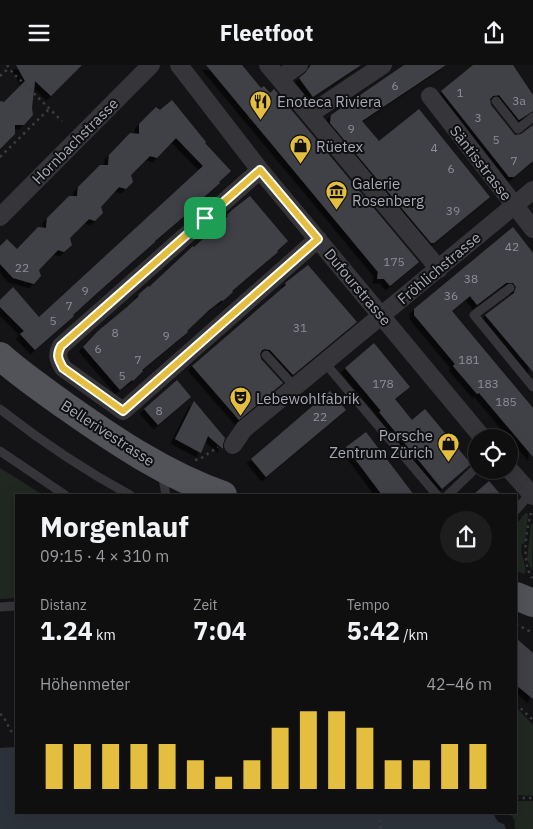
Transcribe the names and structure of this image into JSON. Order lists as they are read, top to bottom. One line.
{"streets":{"main road":["Bellerivestrasse"],"street":["Hornbachstrasse","Säntisstrasse","Fröhlichstrasse","Dufourstrasse"]},"crossings":[["Säntisstrasse","Fröhlichstrasse"],["Fröhlichstrasse","Dufourstrasse"]],"places":{"restaurant":["Enoteca Riviera"],"shop":["Rüetex","Porsche Zentrum Zürich"],"museum":["Galerie Rosenberg"],"theatre":["Lebewohlfabrik"]},"house_numbers":["6","1","3a","3","9","5","4","7","6","39","42","175","22","38","9","36","7","5","31","8","9","6","7","181","5","178","183","185","8","22"],"page":{"header":"Fleetfoot","heading":["Morgenlauf","09:15 · 4 × 310 m"],"stats":[["Distanz","1.24 km"],["Zeit","7:04"],["Tempo","5:42 /km"]],"chart":["Höhenmeter","42–46 m"]}}
